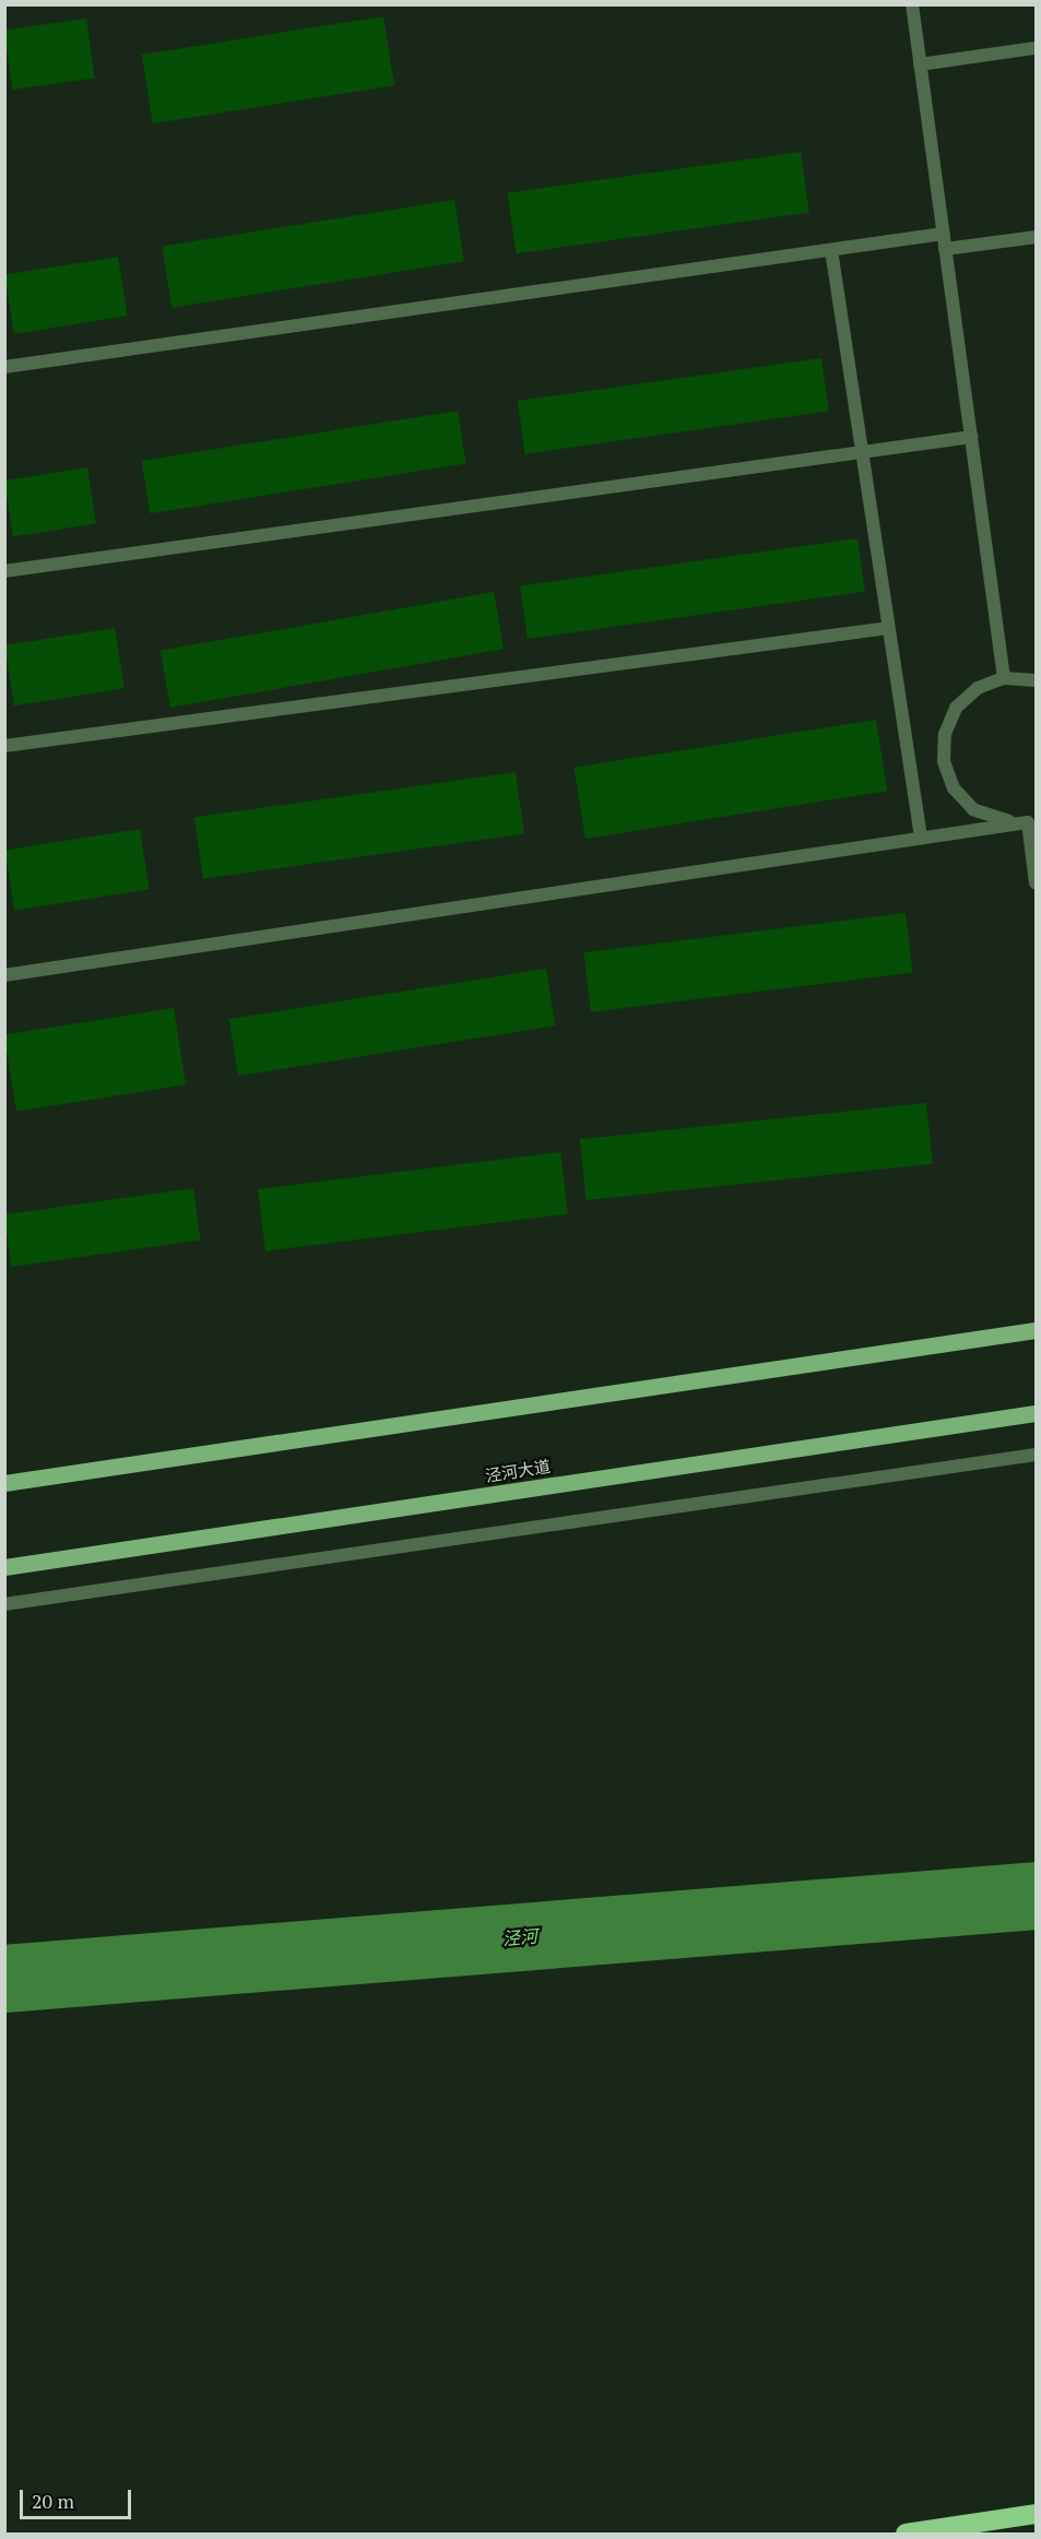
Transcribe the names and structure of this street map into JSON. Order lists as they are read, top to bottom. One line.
{"streets":{"main road":["泾河大道"]},"water":["泾河"],"scale_bar":"20 m"}
